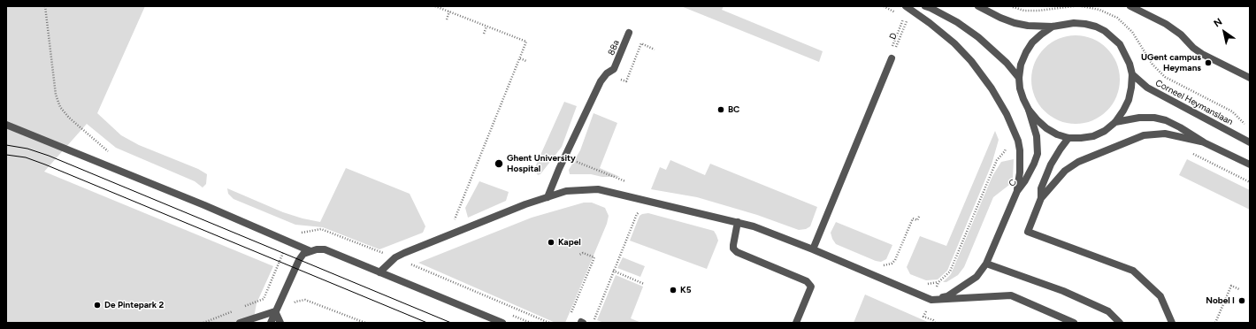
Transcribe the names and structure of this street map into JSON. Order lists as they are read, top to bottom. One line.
{"streets":{"street":["88a","Corneel Heymanslaan","C"],"path":["D"]},"crossings":[["Corneel Heymanslaan","C"]],"places":["UGent campus Heymans","BC","Ghent University Hospital","Kapel","K5","Nobel I","De Pintepark 2"],"north":"top left"}
